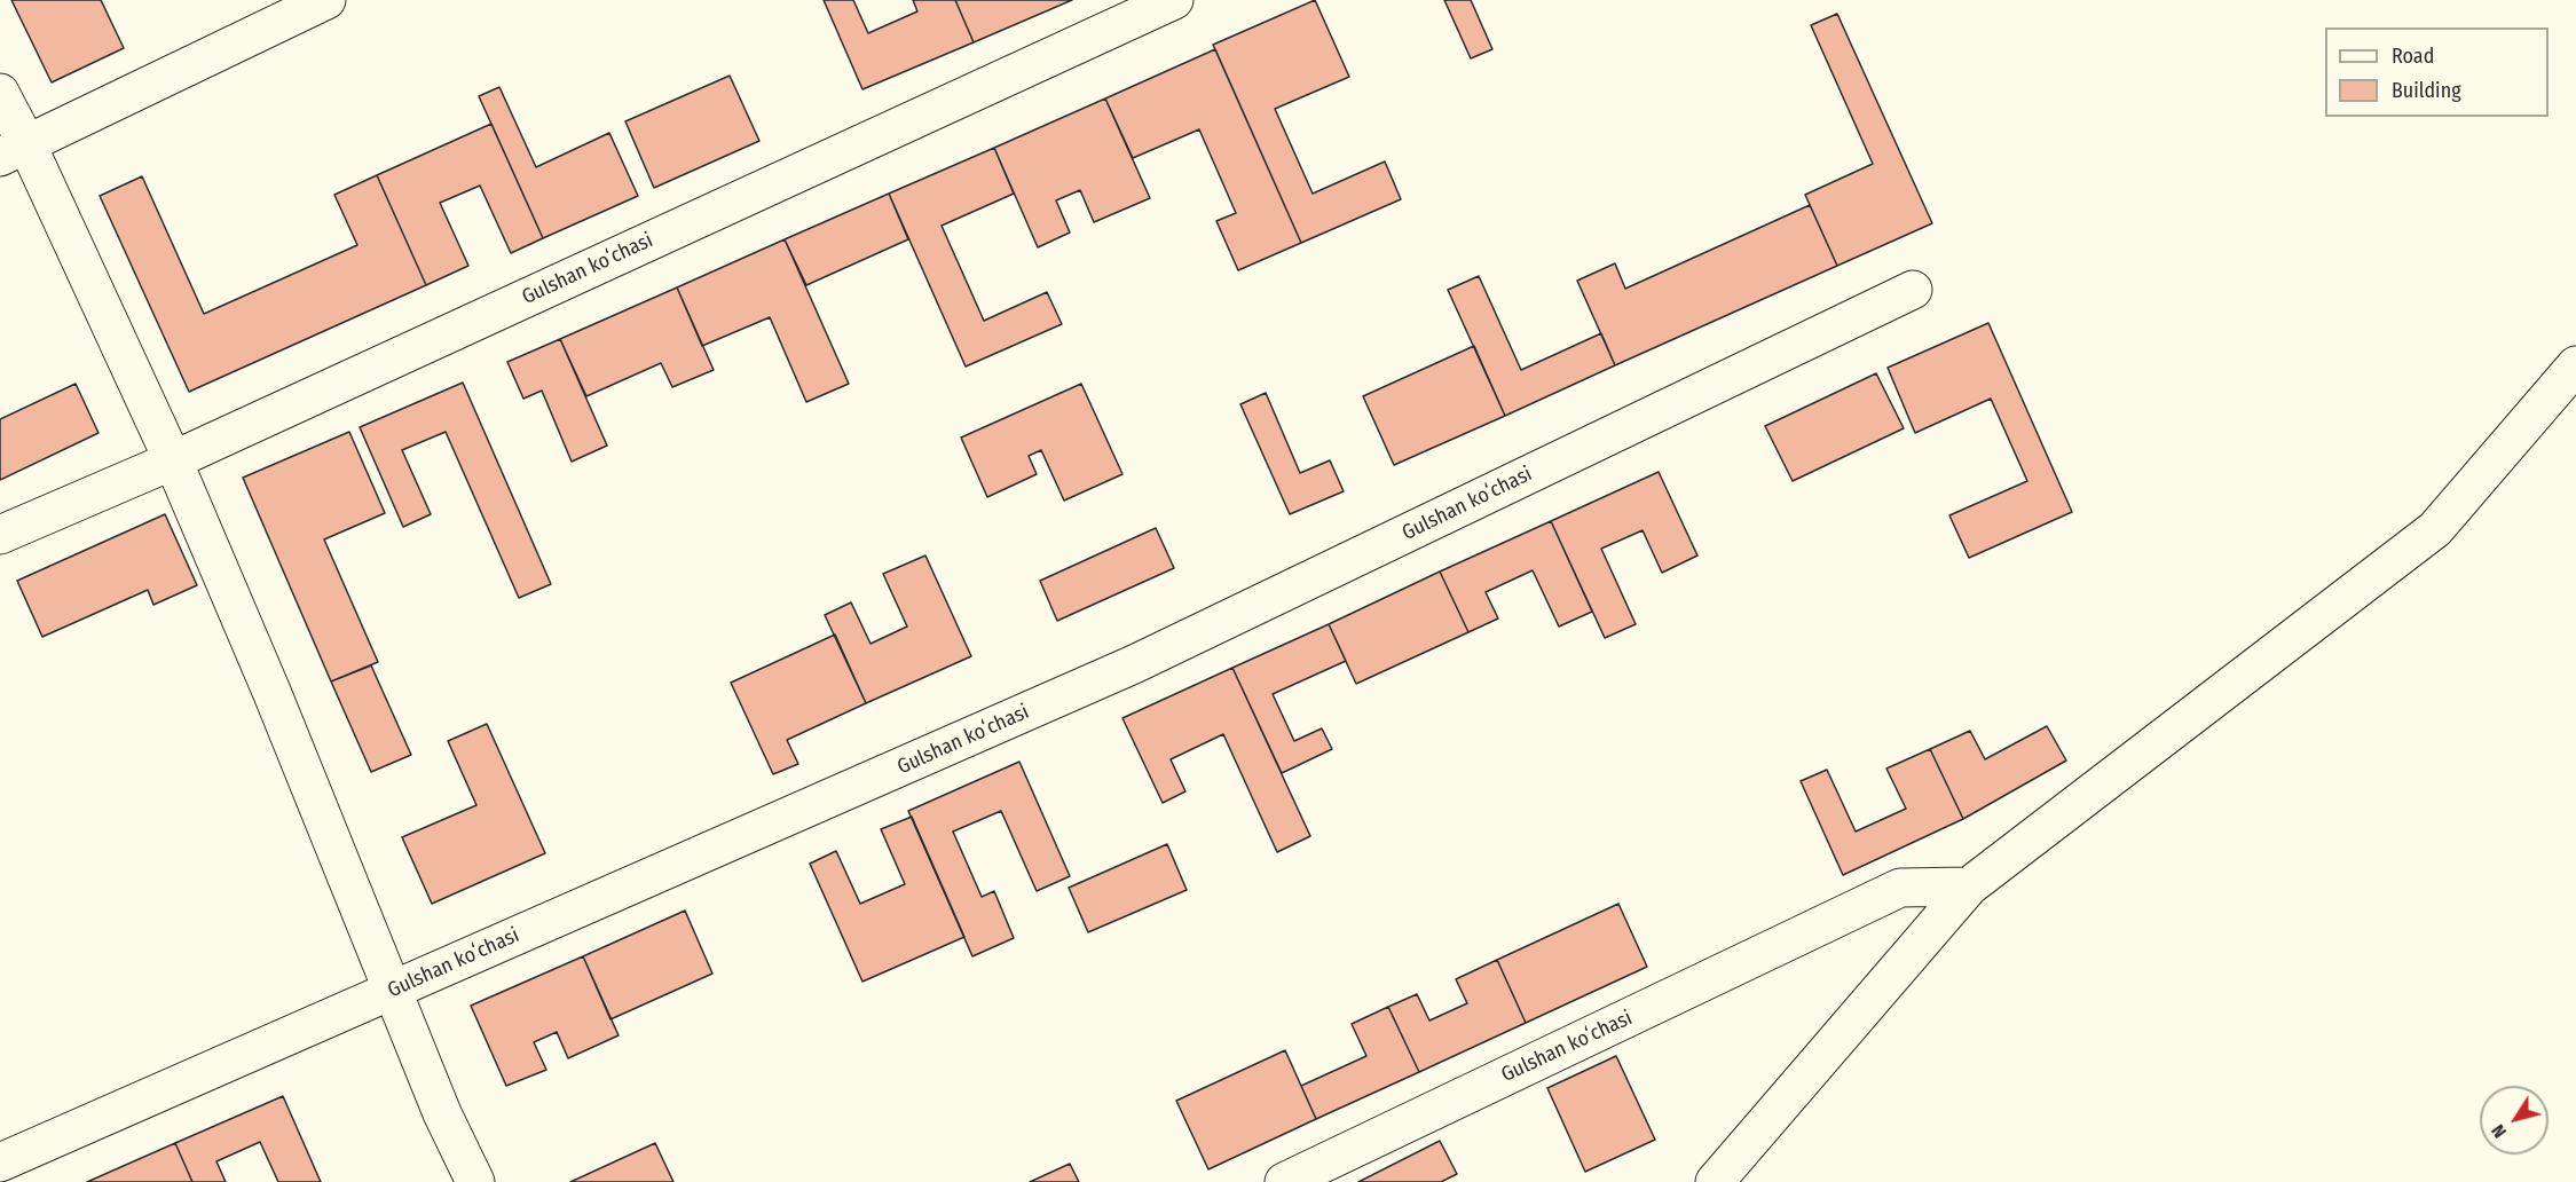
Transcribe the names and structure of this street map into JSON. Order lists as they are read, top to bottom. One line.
{"streets":{"street":["Gulshan koʻchasi"]},"legend":["Road","Building"],"north":"bottom left"}
